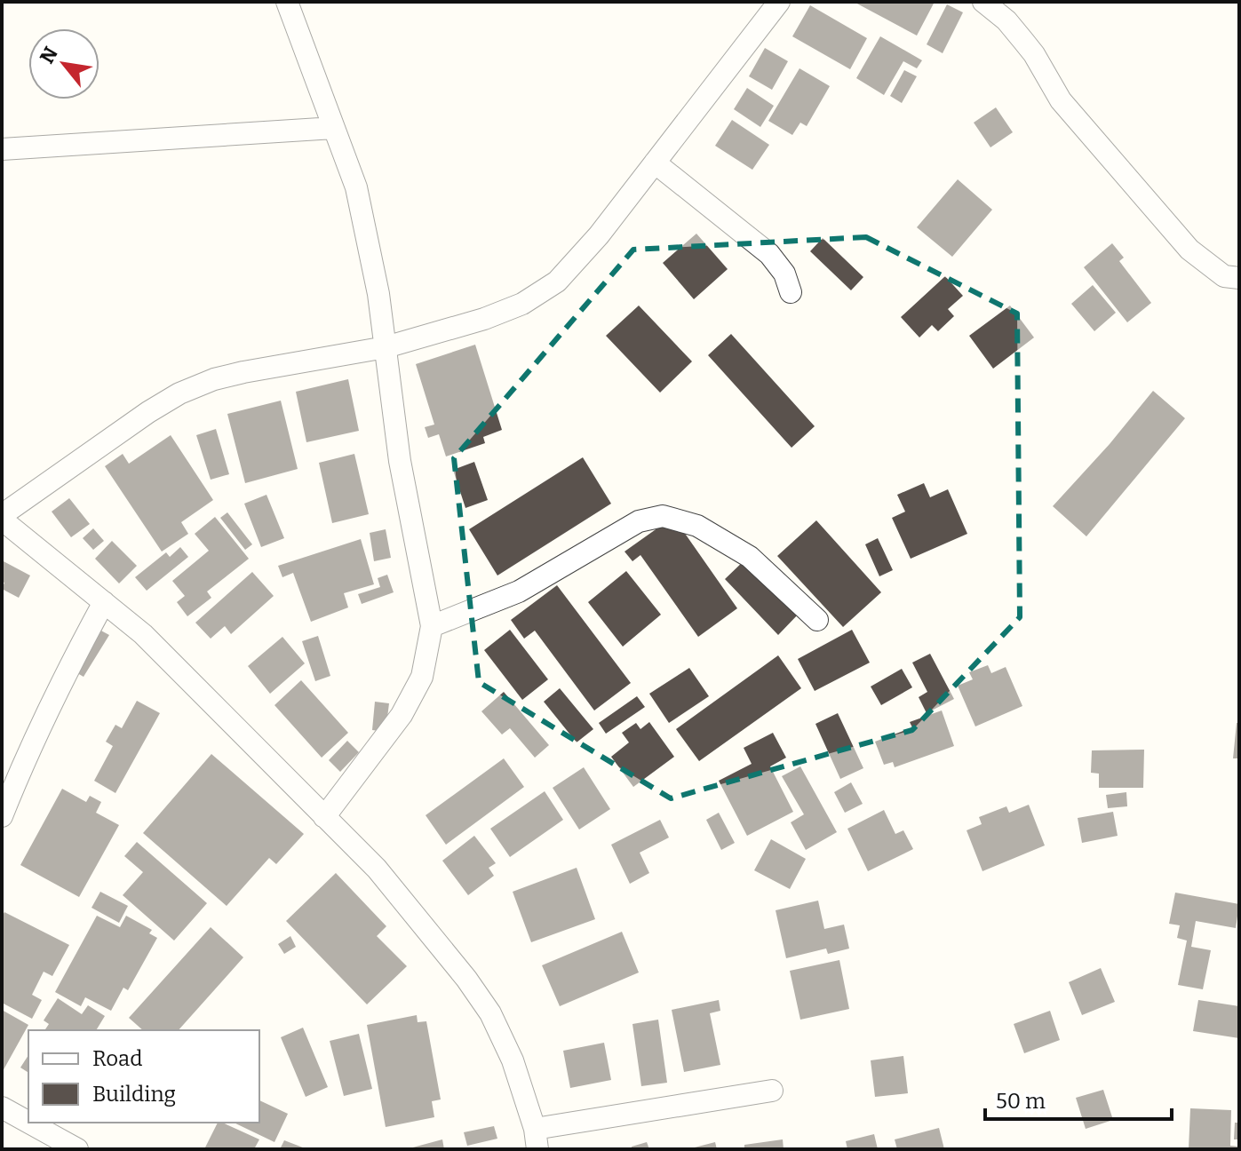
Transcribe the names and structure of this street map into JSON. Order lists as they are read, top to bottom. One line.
{"legend":["Road","Building"],"scale_bar":"50 m","north":"top left"}
